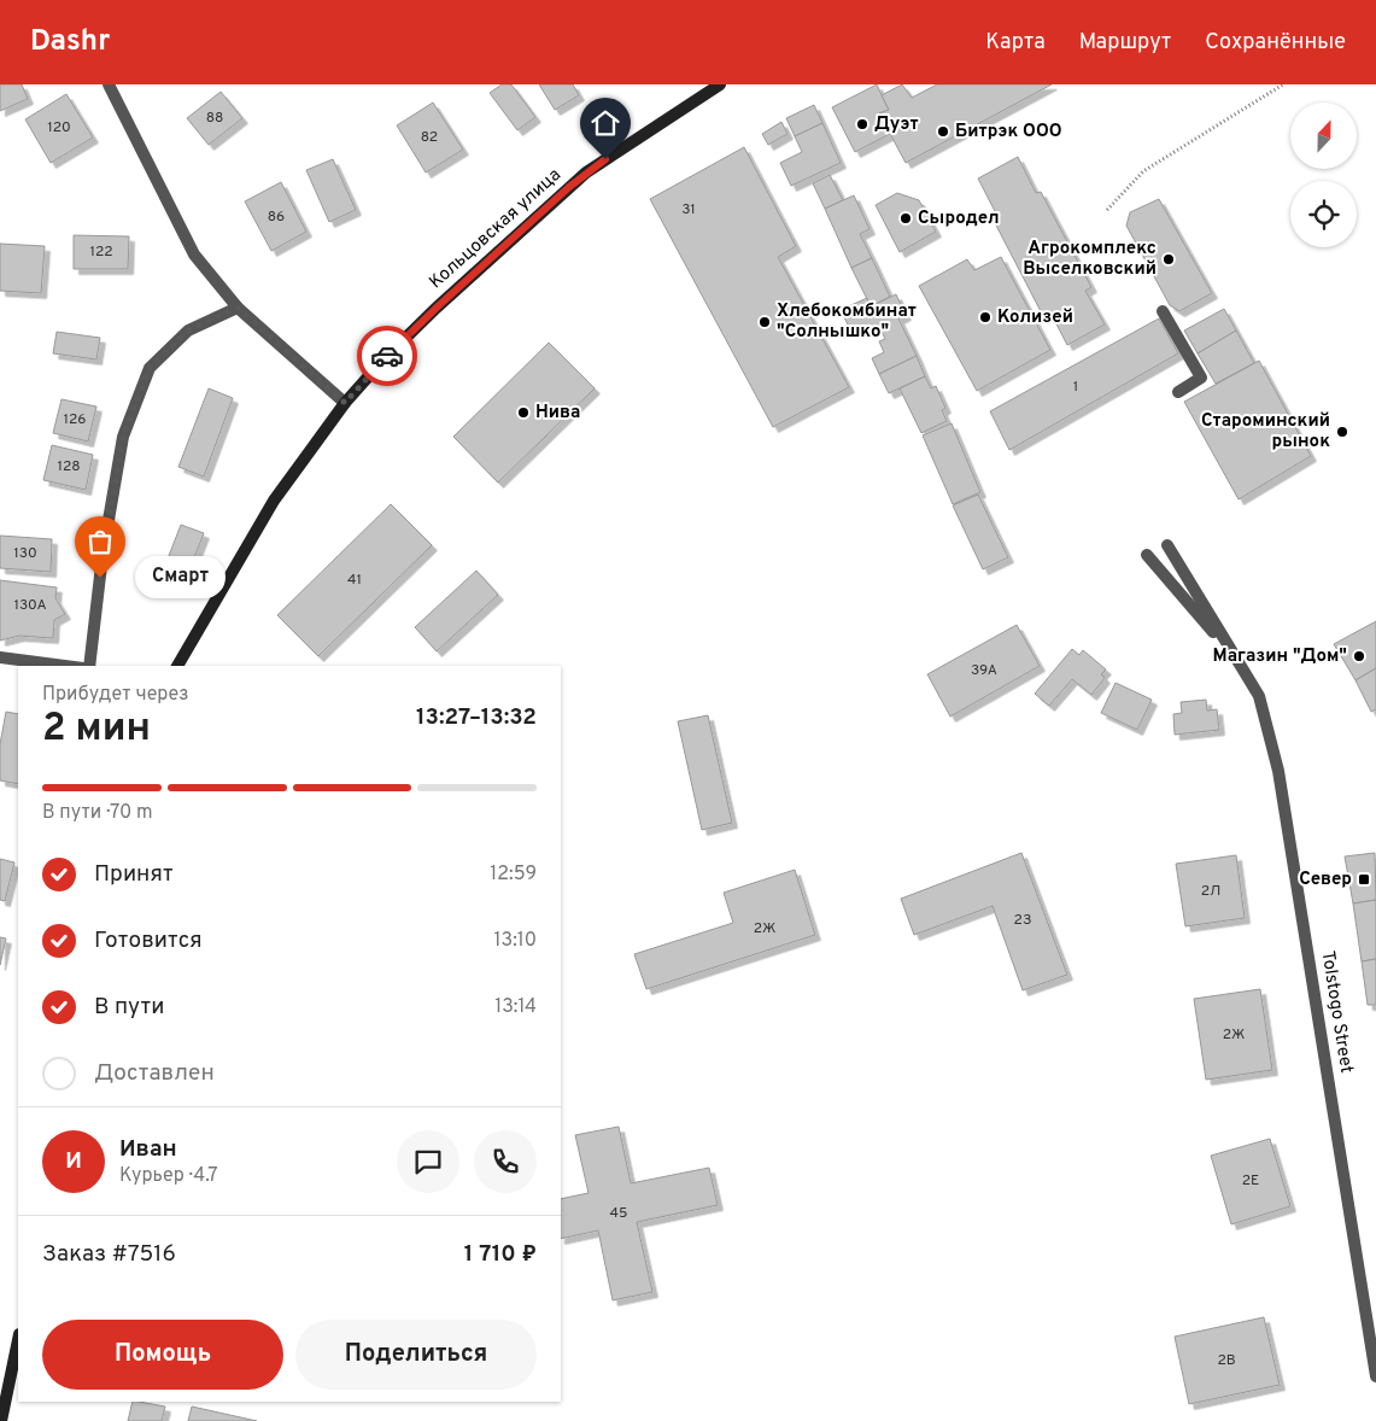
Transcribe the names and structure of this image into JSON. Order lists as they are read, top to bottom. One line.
{"streets":{"main road":["Кольцовская улица"],"street":["Tolstogo Street"]},"places":{"other":["Дуэт","Битрэк ООО","Сыродел","Агрокомплекс Выселковский","Колизей","Хлебокомбинат \"Солнышко\"","Нива","Староминский рынок","Смарт","Магазин \"Дом\""],"transit":["Север"]},"house_numbers":["88","120","82","31","86","122","1","126","128","130","41","130А","39А","2Л","2З","2Ж","2Ж","2Е","45","2В"],"north":"top","page":{"header":"Dashr","nav":["Карта","Маршрут","Сохранённые"],"bubble":"Смарт","heading":["2 мин","Прибудет через","13:27–13:32"],"panel":["Иван","Курьер · 4.7","Заказ #7516","1 710 ₽"],"bar":"В пути · 70 m","list":[["Принят","12:59"],["Готовится","13:10"],["В пути","13:14"],"Доставлен"],"round":"И","buttons":["Помощь","Поделиться"]}}
